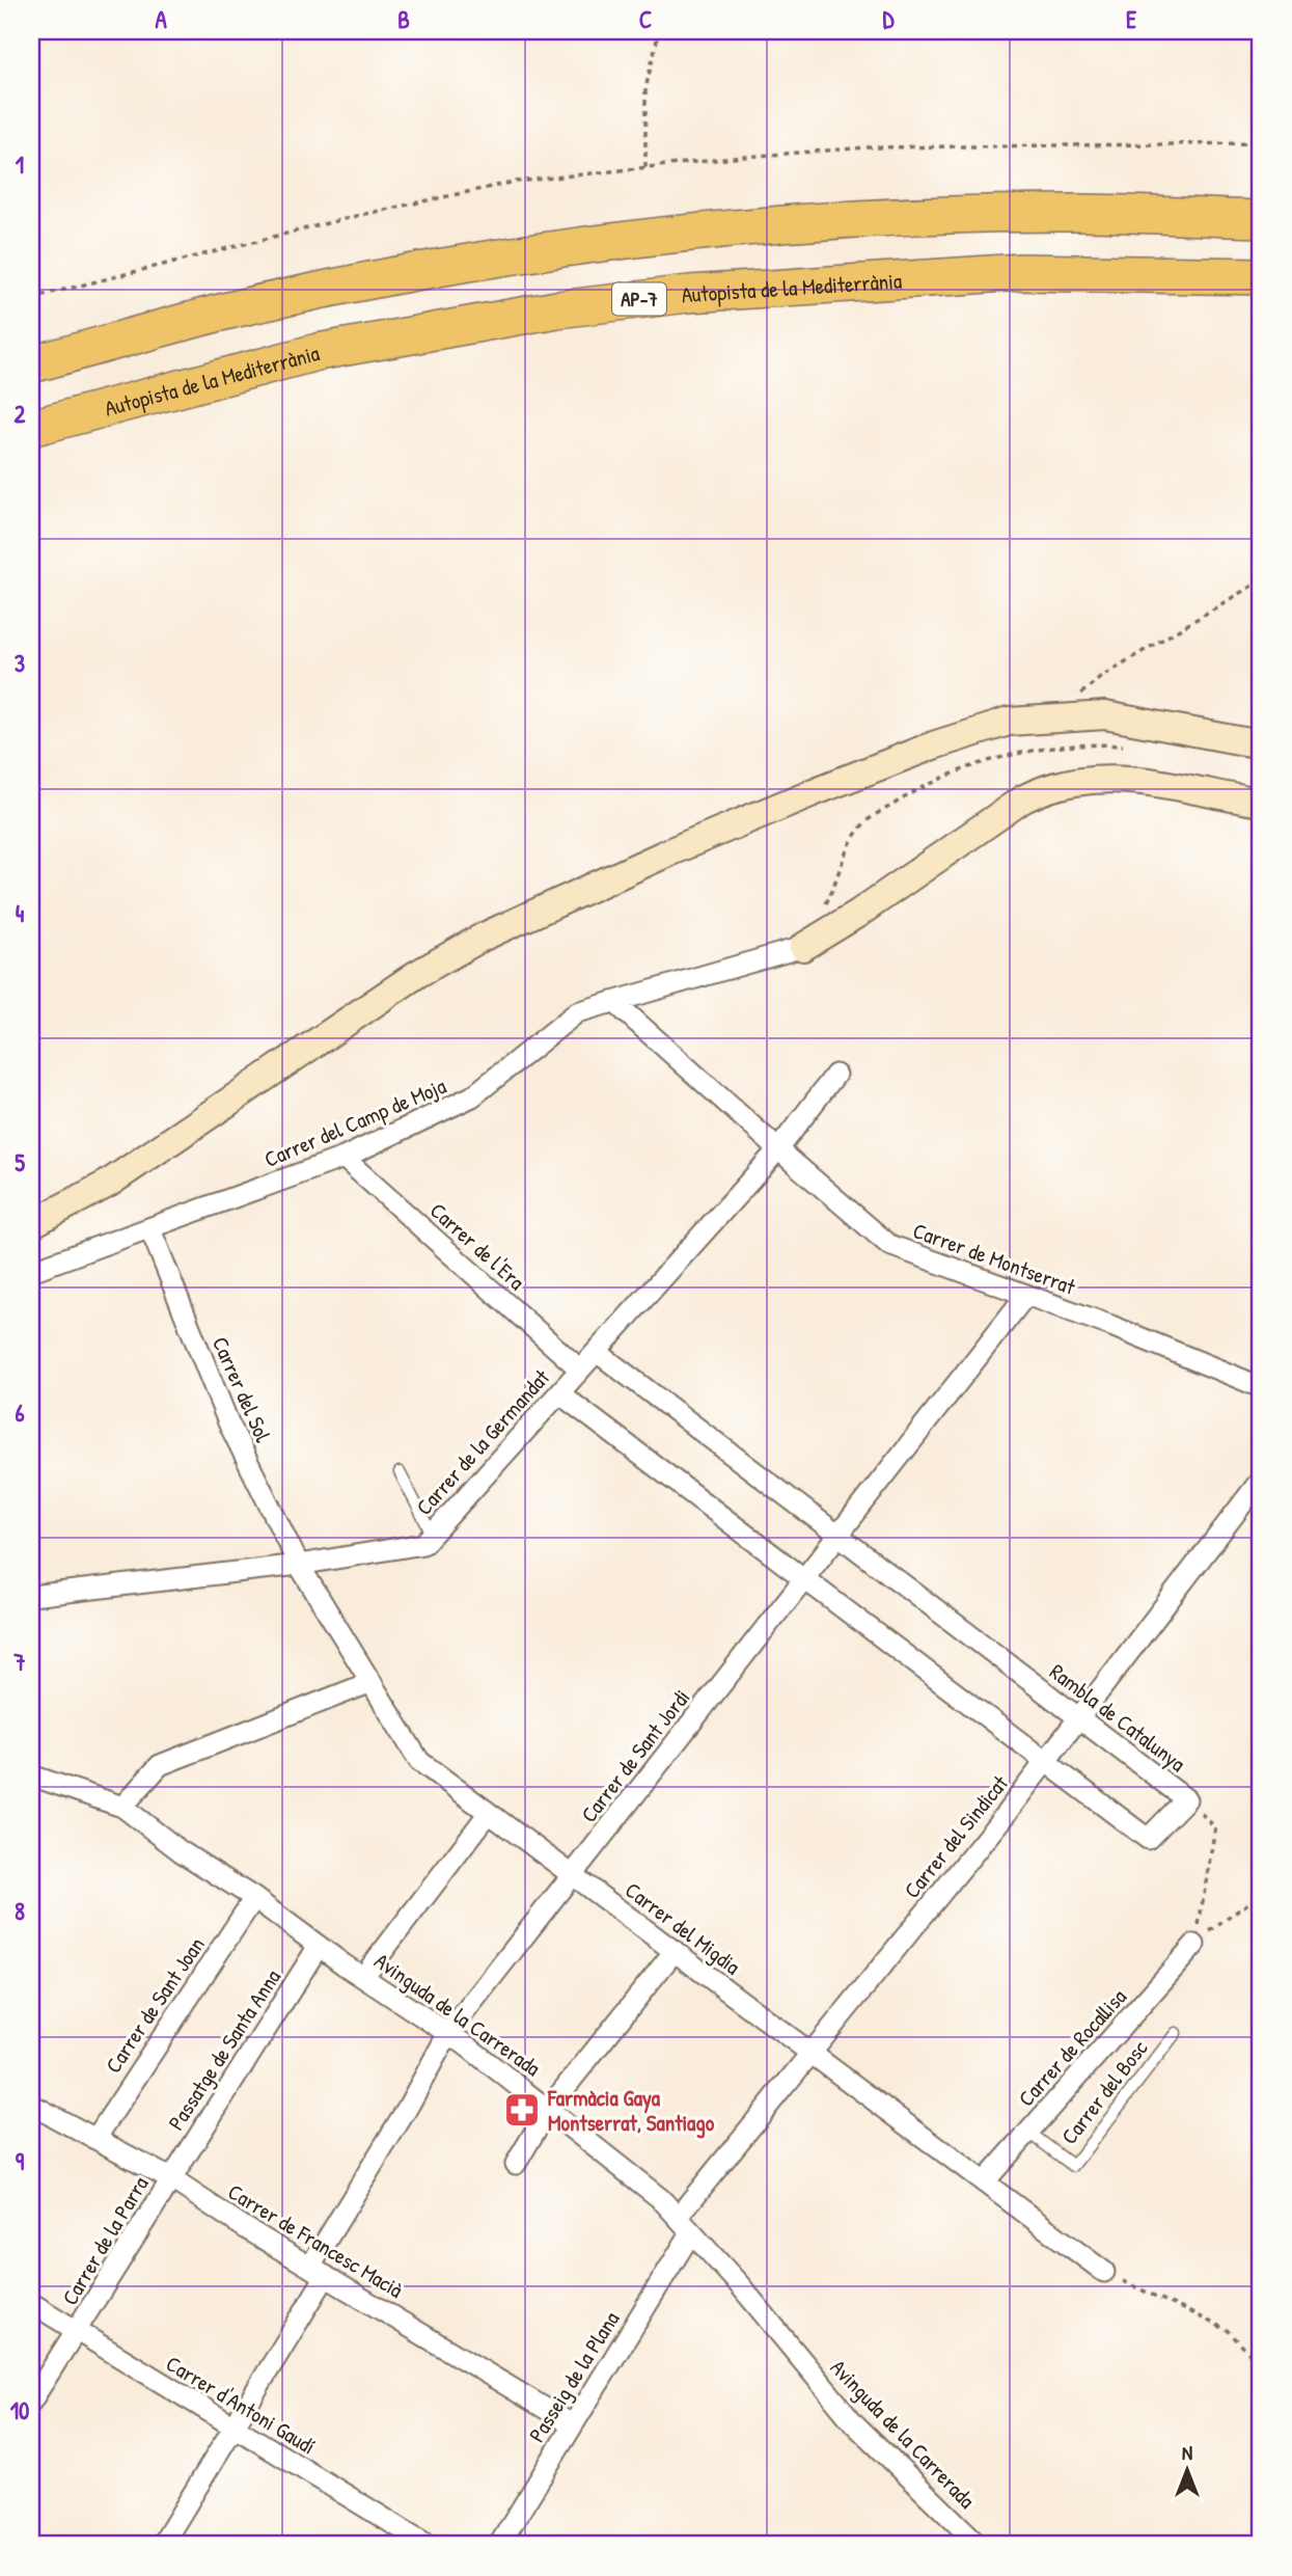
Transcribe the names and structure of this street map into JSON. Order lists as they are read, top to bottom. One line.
{"streets":{"highway":["Autopista de la Mediterrània","AP-7"],"street":["Carrer del Camp de Moja","Carrer de l'Era","Carrer de Montserrat","Carrer del Sol","Carrer de la Germandat","Rambla de Catalunya","Carrer de Sant Jordi","Carrer del Sindicat","Carrer del Migdia","Carrer de Sant Joan","Avinguda de la Carrerada","Carrer de Rocallisa","Passatge de Santa Anna","Carrer de la Parra","Carrer de Francesc Macià","Passeig de la Plana","Carrer d'Antoni Gaudí"],"lane":["Carrer del Bosc"]},"crossings":[["Carrer del Camp de Moja","Carrer de l'Era"],["Carrer del Camp de Moja","Carrer de Montserrat"],["Carrer del Camp de Moja","Carrer del Sol"],["Carrer de l'Era","Carrer de la Germandat"],["Carrer de Montserrat","Carrer de la Germandat"],["Carrer de Montserrat","Carrer de Sant Jordi"],["Carrer del Sol","Carrer de la Germandat"],["Carrer del Sol","Carrer del Migdia"],["Carrer de la Germandat","Rambla de Catalunya"],["Carrer de la Germandat","Carrer del Migdia"],["Rambla de Catalunya","Carrer de Sant Jordi"],["Rambla de Catalunya","Carrer del Sindicat"],["Carrer de Sant Jordi","Carrer del Migdia"],["Carrer de Sant Jordi","Avinguda de la Carrerada"],["Carrer de Sant Jordi","Carrer de Francesc Macià"],["Carrer de Sant Jordi","Carrer d'Antoni Gaudí"],["Carrer del Sindicat","Carrer del Migdia"],["Carrer del Sindicat","Avinguda de la Carrerada"],["Carrer del Migdia","Carrer de Rocallisa"],["Carrer de Sant Joan","Avinguda de la Carrerada"],["Carrer de Sant Joan","Carrer de Francesc Macià"],["Avinguda de la Carrerada","Passatge de Santa Anna"],["Avinguda de la Carrerada","Passeig de la Plana"],["Carrer de Rocallisa","Carrer del Bosc"],["Passatge de Santa Anna","Carrer de la Parra"],["Passatge de Santa Anna","Carrer de Francesc Macià"],["Carrer de la Parra","Carrer de Francesc Macià"],["Carrer de la Parra","Carrer d'Antoni Gaudí"],["Carrer de Francesc Macià","Passeig de la Plana"]],"places":{"pharmacy":["Farmàcia Gaya Montserrat, Santiago"]},"north":"top","grid":{"columns":["A","B","C","D","E"],"rows":["1","2","3","4","5","6","7","8","9","10"]}}
